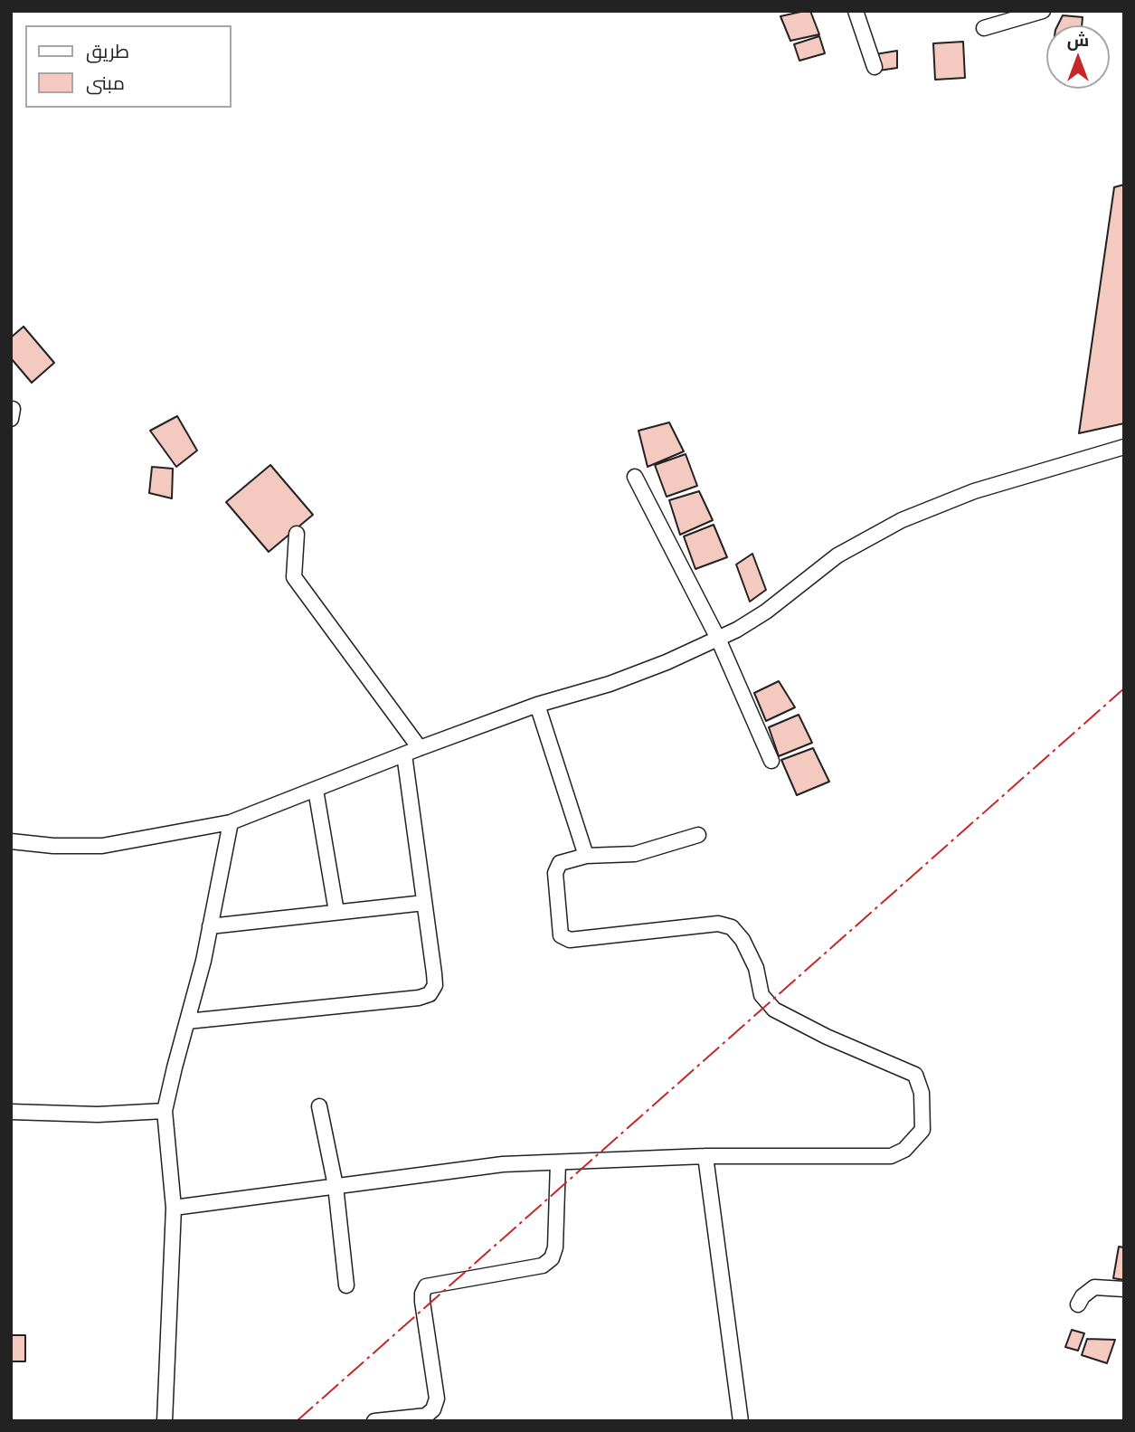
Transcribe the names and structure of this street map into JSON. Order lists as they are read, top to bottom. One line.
{"legend":["طريق","مبنى"],"north":"top"}
